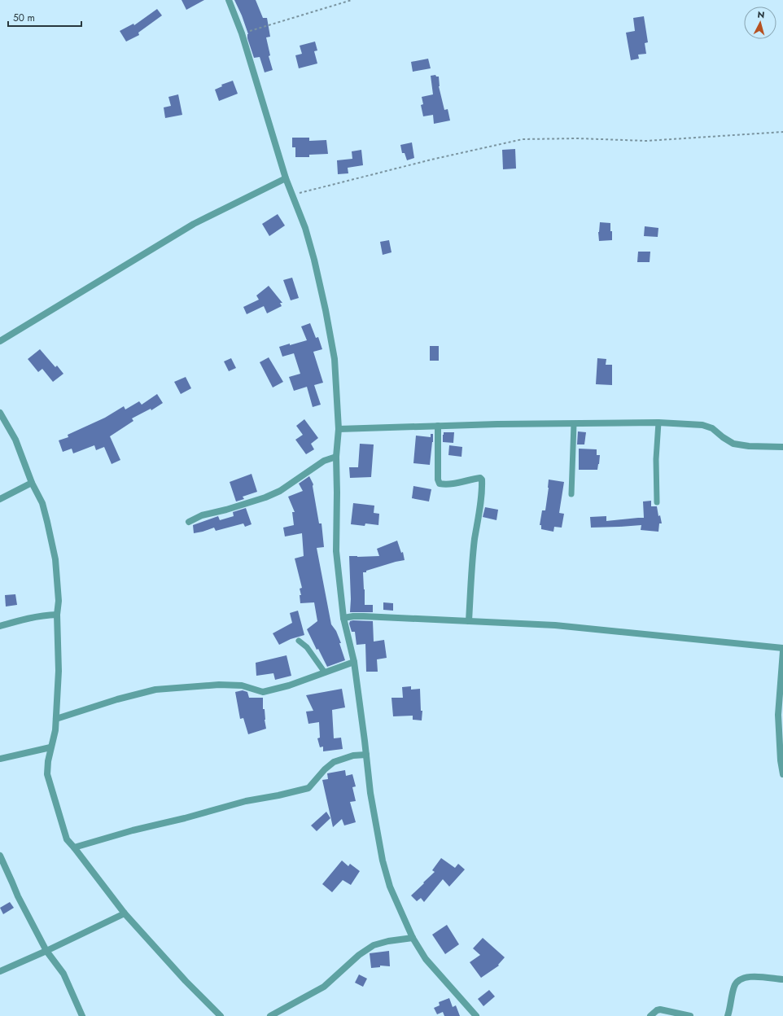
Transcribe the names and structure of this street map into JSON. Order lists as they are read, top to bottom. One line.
{"scale_bar":"50 m","north":"top"}
